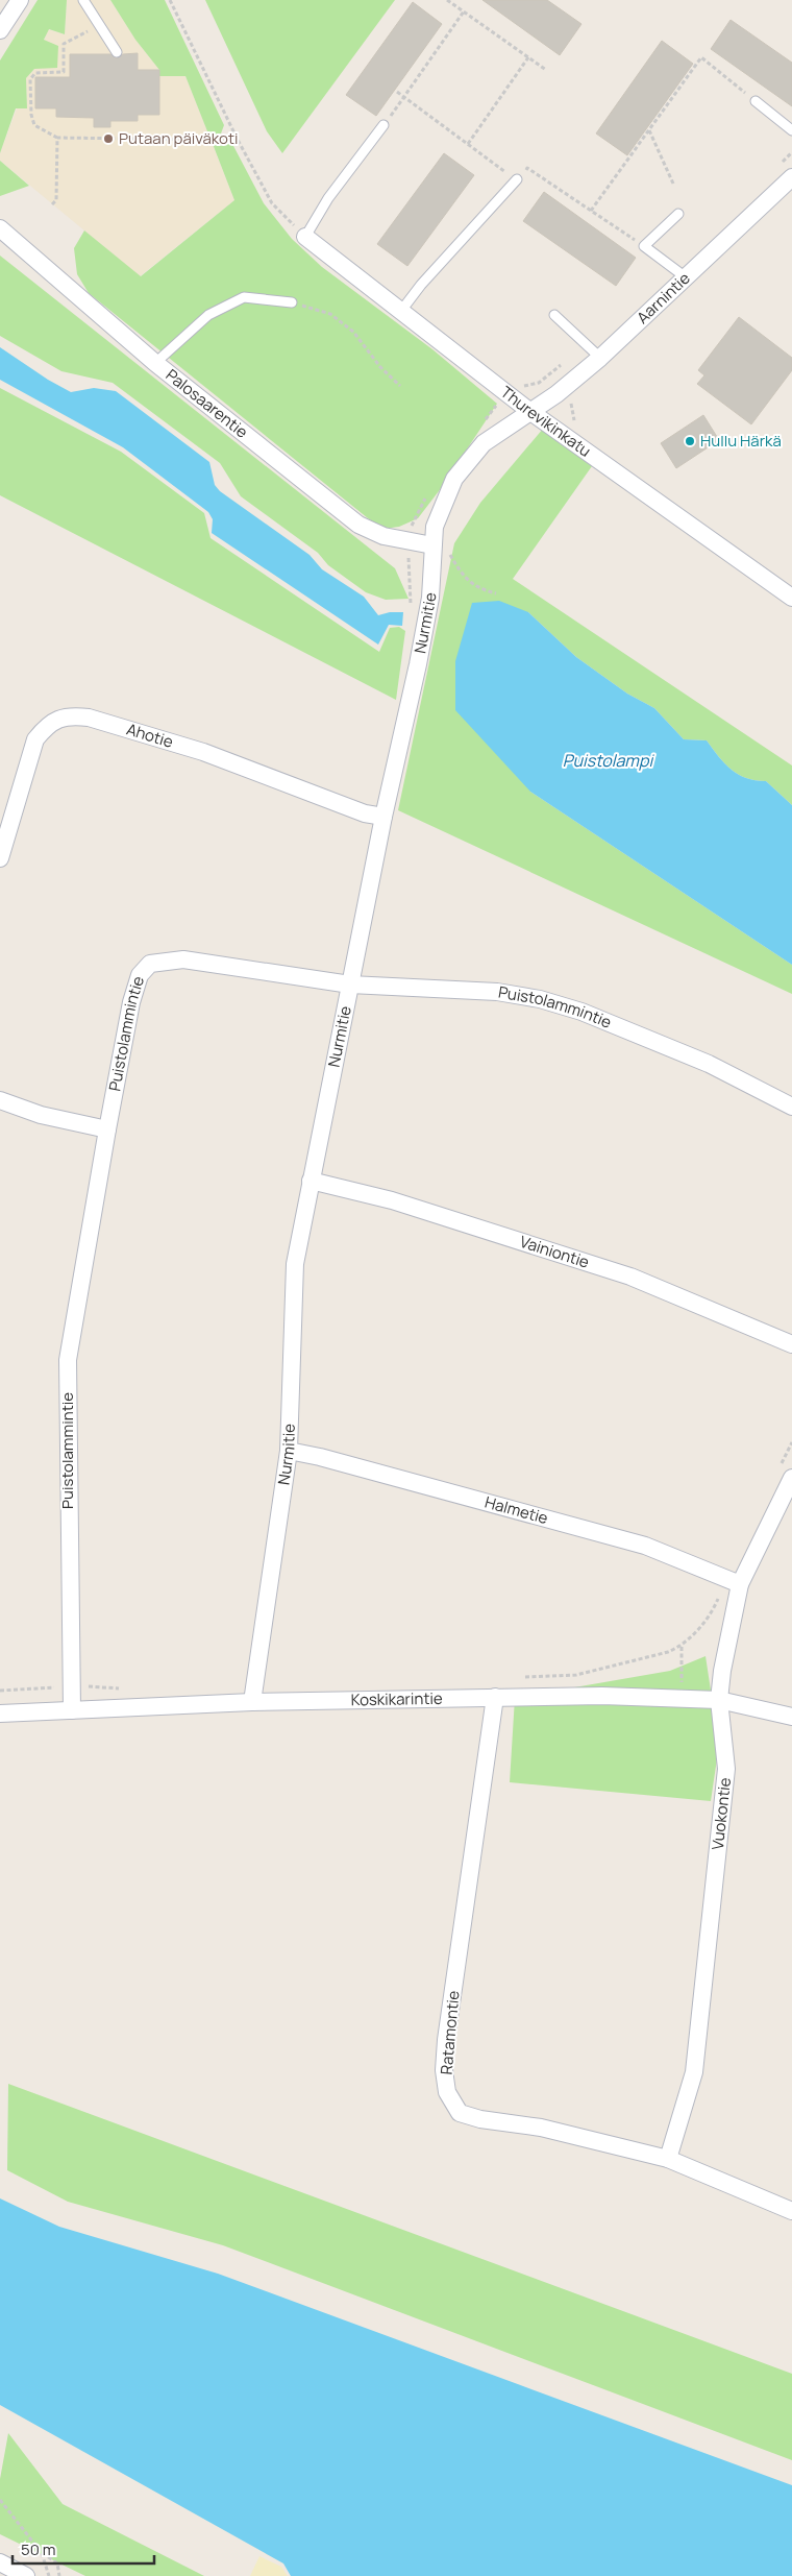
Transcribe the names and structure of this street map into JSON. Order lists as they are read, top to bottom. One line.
{"streets":{"street":["Aarnintie","Palosaarentie","Thurevikinkatu","Nurmitie","Ahotie","Puistolammintie","Vainiontie","Halmetie","Koskikarintie","Vuokontie","Ratamontie"]},"crossings":[["Aarnintie","Thurevikinkatu"],["Aarnintie","Nurmitie"],["Palosaarentie","Nurmitie"],["Thurevikinkatu","Nurmitie"],["Nurmitie","Ahotie"],["Nurmitie","Puistolammintie"],["Nurmitie","Vainiontie"],["Nurmitie","Halmetie"],["Nurmitie","Koskikarintie"],["Puistolammintie","Koskikarintie"],["Halmetie","Vuokontie"],["Koskikarintie","Vuokontie"],["Koskikarintie","Ratamontie"],["Vuokontie","Ratamontie"]],"water":["Puistolampi"],"places":["Putaan päiväkoti","Hullu Härkä"],"scale_bar":"50 m"}
